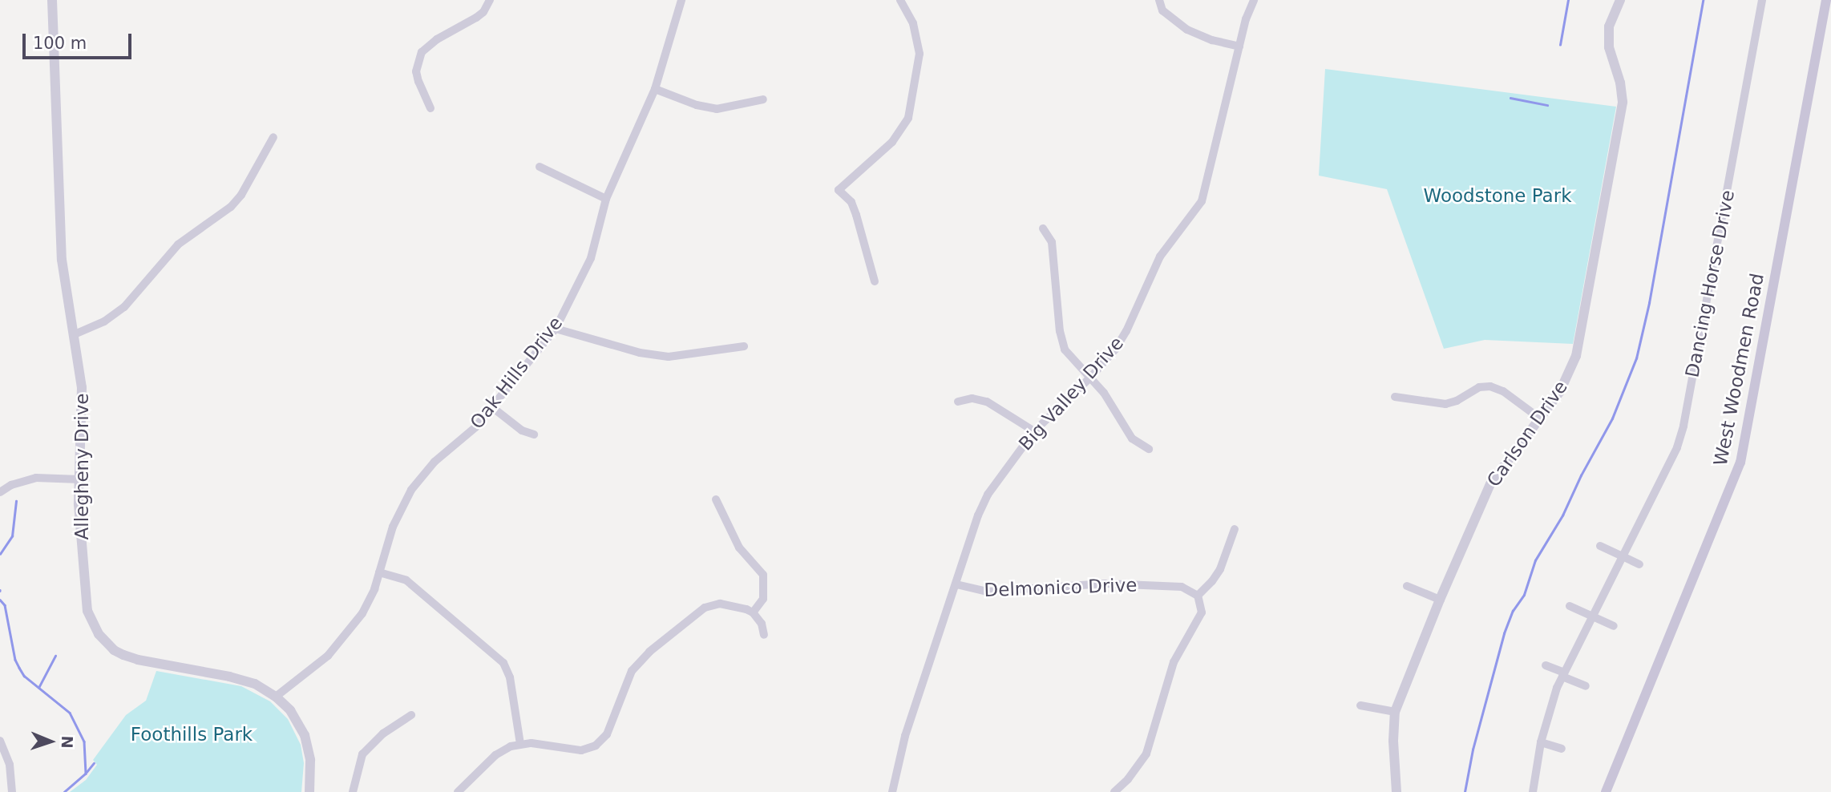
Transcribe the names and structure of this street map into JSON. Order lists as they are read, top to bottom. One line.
{"streets":{"main road":["West Woodmen Road"],"street":["Dancing Horse Drive","Oak Hills Drive","Big Valley Drive","Carlson Drive","Allegheny Drive","Delmonico Drive"]},"crossings":[["Oak Hills Drive","Allegheny Drive"],["Big Valley Drive","Delmonico Drive"]],"parks":["Woodstone Park","Foothills Park"],"scale_bar":"100 m","north":"right"}
